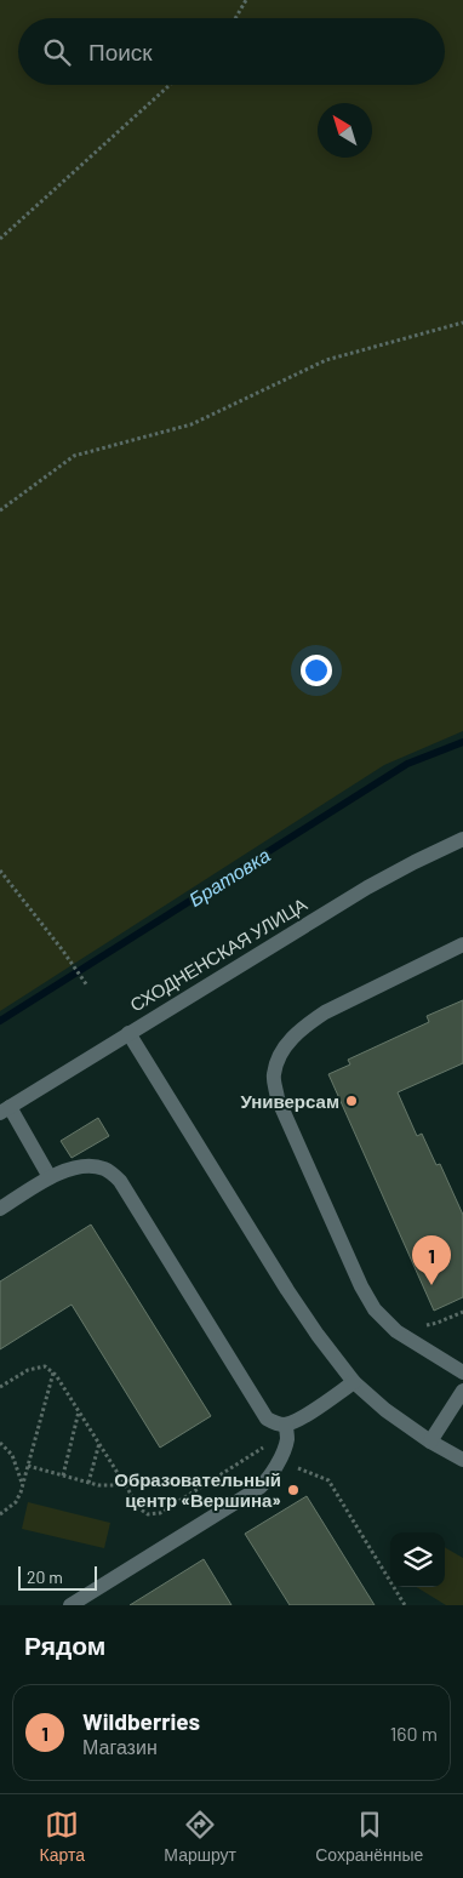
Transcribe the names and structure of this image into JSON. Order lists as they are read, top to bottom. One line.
{"streets":{"street":["СХОДНЕНСКАЯ УЛИЦА"]},"water":["Братовка"],"places":["Универсам","Образовательный центр «Вершина»"],"scale_bar":"20 m","north":"top left","page":{"search":"Поиск","pins":"1","scale":"20 m","heading":"Рядом","list":[{"mark":"1","name":"Wildberries","note":"Магазин","value":"160 m"}],"nav":["Карта","Маршрут","Сохранённые"]}}
